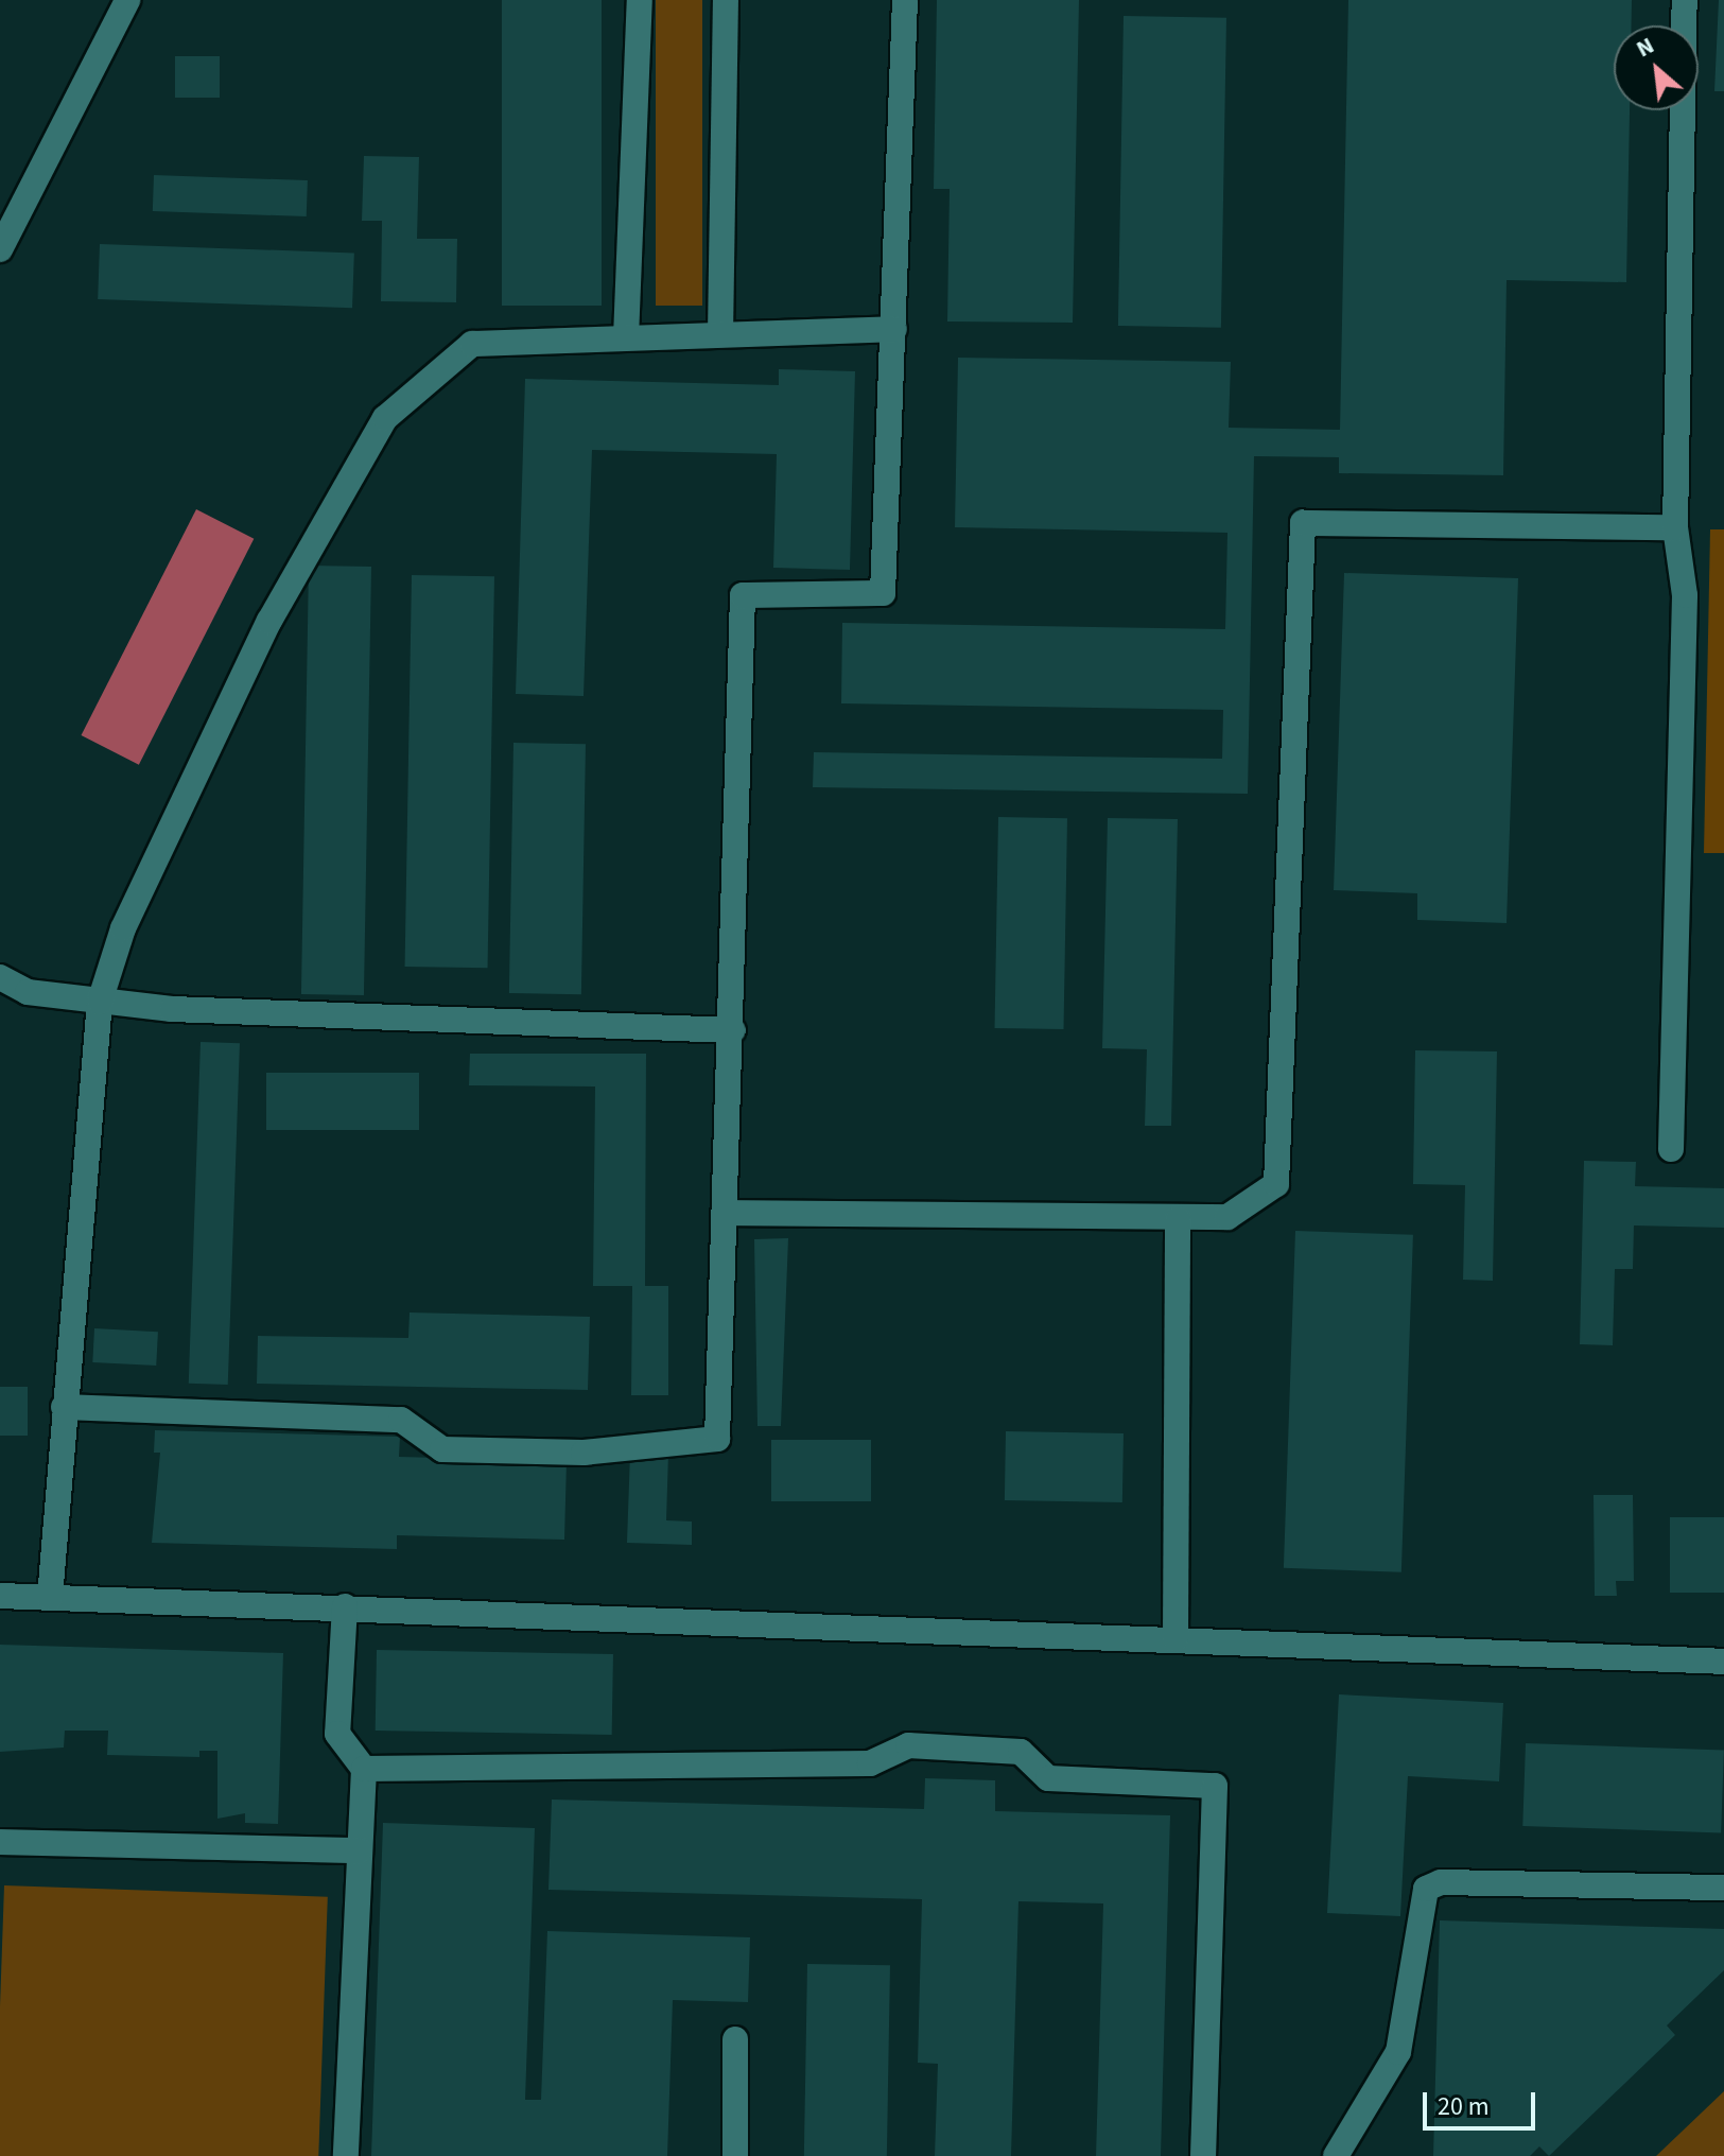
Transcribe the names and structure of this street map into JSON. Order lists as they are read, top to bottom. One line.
{"scale_bar":"20 m","north":"top left"}
